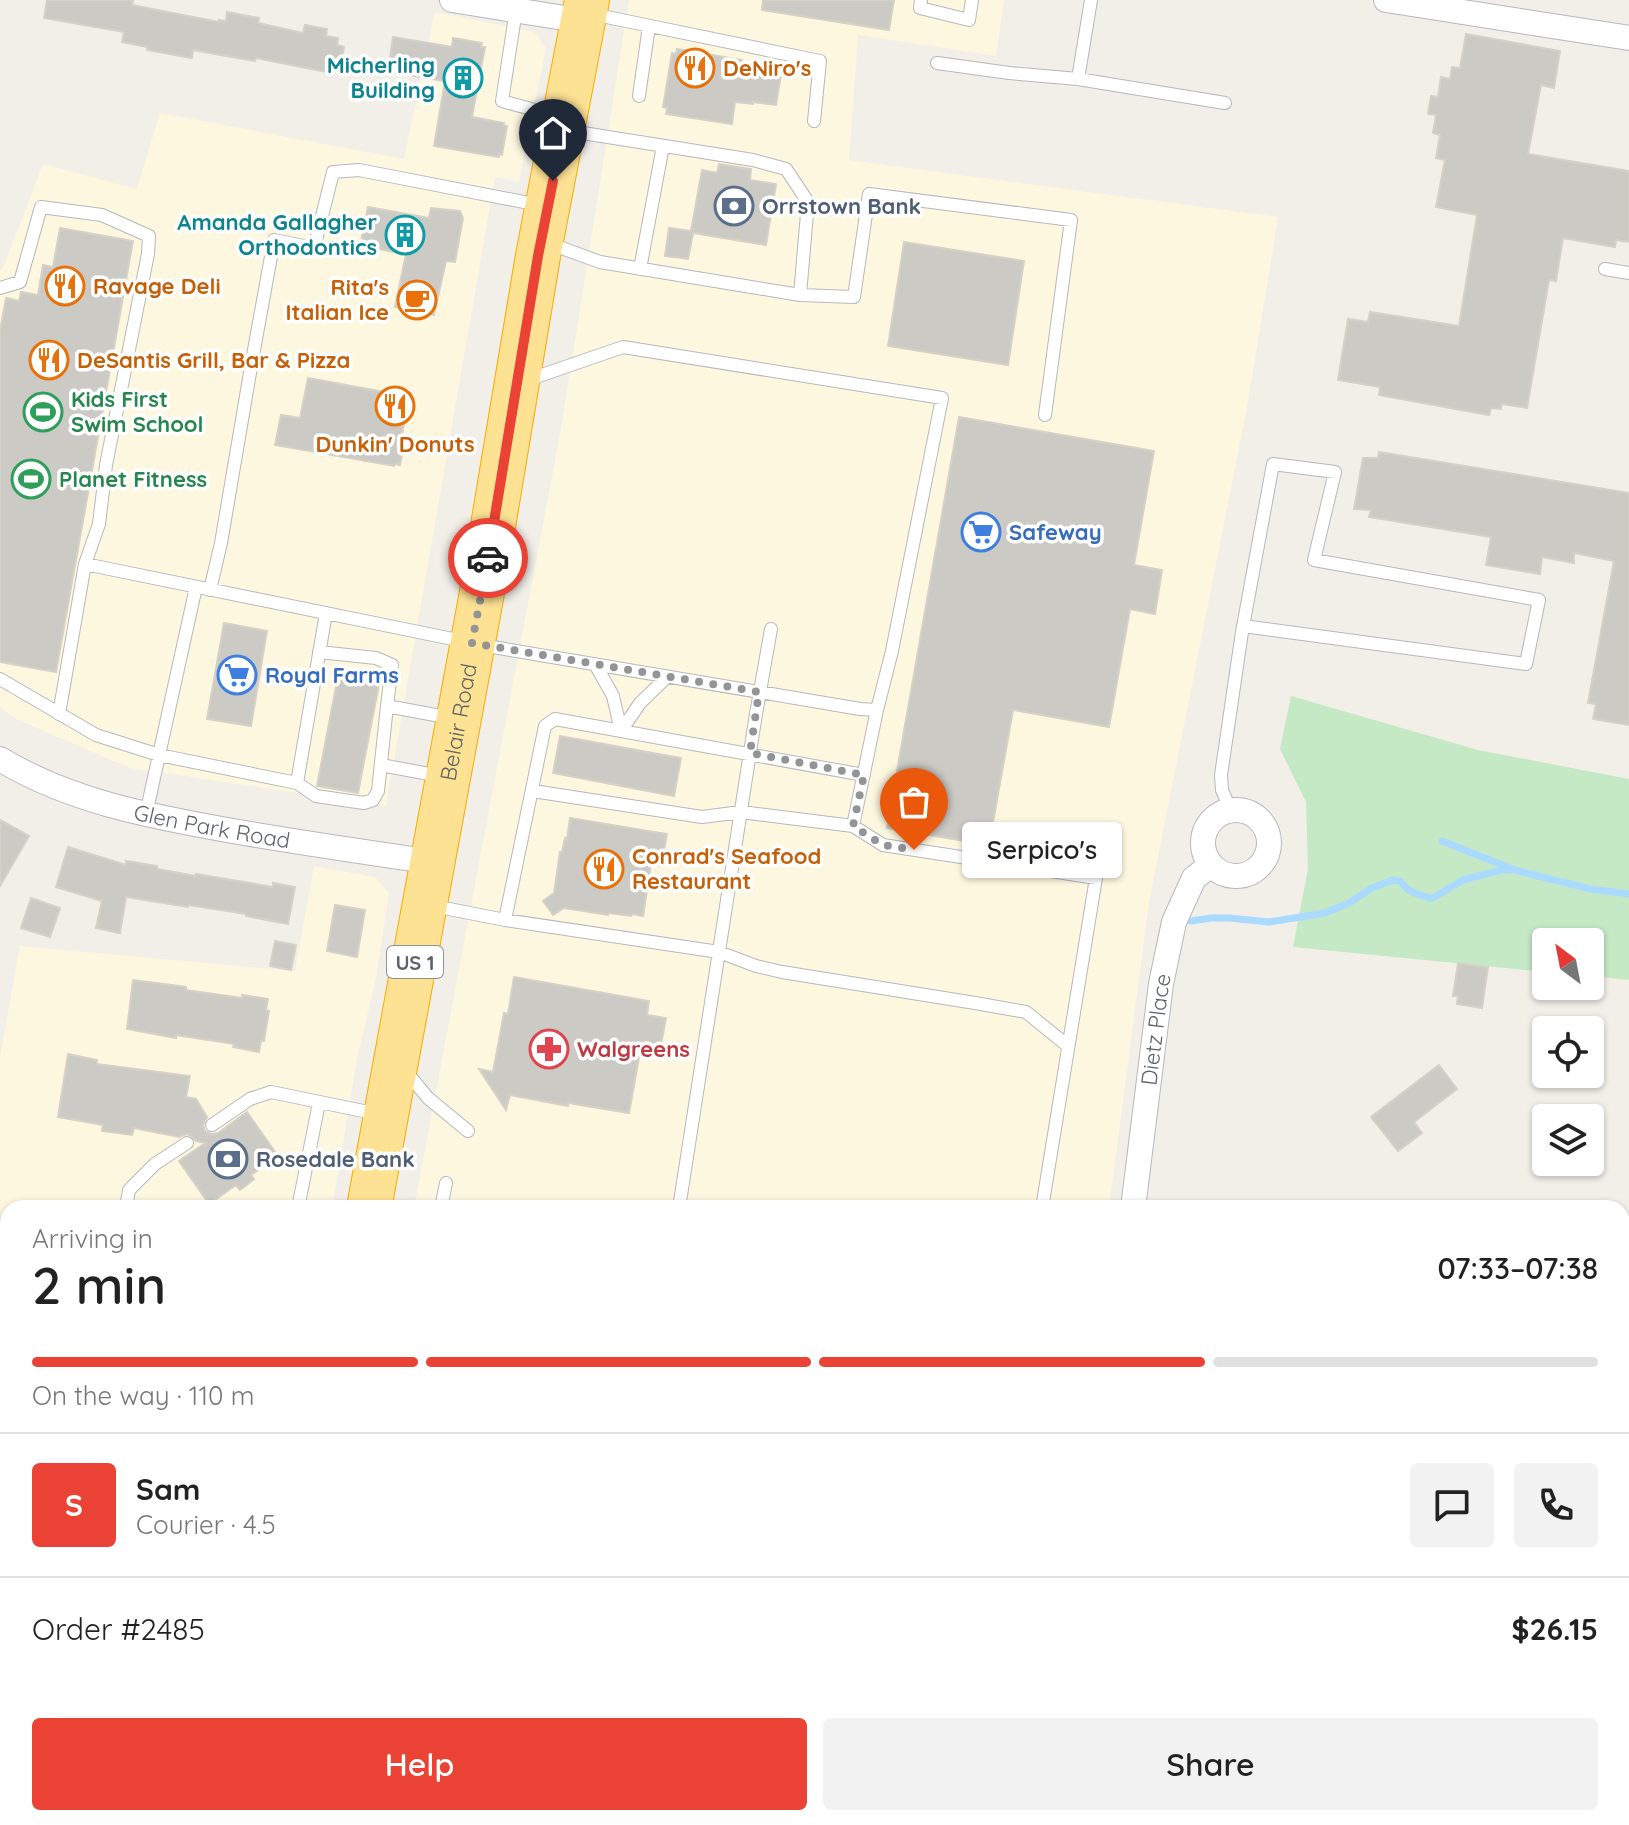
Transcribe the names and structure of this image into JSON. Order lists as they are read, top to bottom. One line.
{"streets":{"highway":["Belair Road","US 1"],"street":["Glen Park Road","Dietz Place"]},"crossings":[["Belair Road","Glen Park Road"]],"places":{"restaurant":["DeNiro's","Ravage Deli","DeSantis Grill, Bar & Pizza","Dunkin' Donuts","Conrad's Seafood Restaurant"],"building":["Micherling Building","Amanda Gallagher Orthodontics"],"bank":["Orrstown Bank","Rosedale Bank"],"cafe":["Rita's Italian Ice"],"sports":["Kids First Swim School","Planet Fitness"],"supermarket":["Safeway","Royal Farms"],"other":["Serpico's"],"pharmacy":["Walgreens"]},"north":"top left","page":{"bubble":"Serpico's","heading":["2 min","Arriving in","07:33–07:38"],"panel":["Sam","Courier · 4.5","Order #2485","$26.15"],"bar":"On the way · 110 m","round":"S","buttons":["Help","Share"]}}
